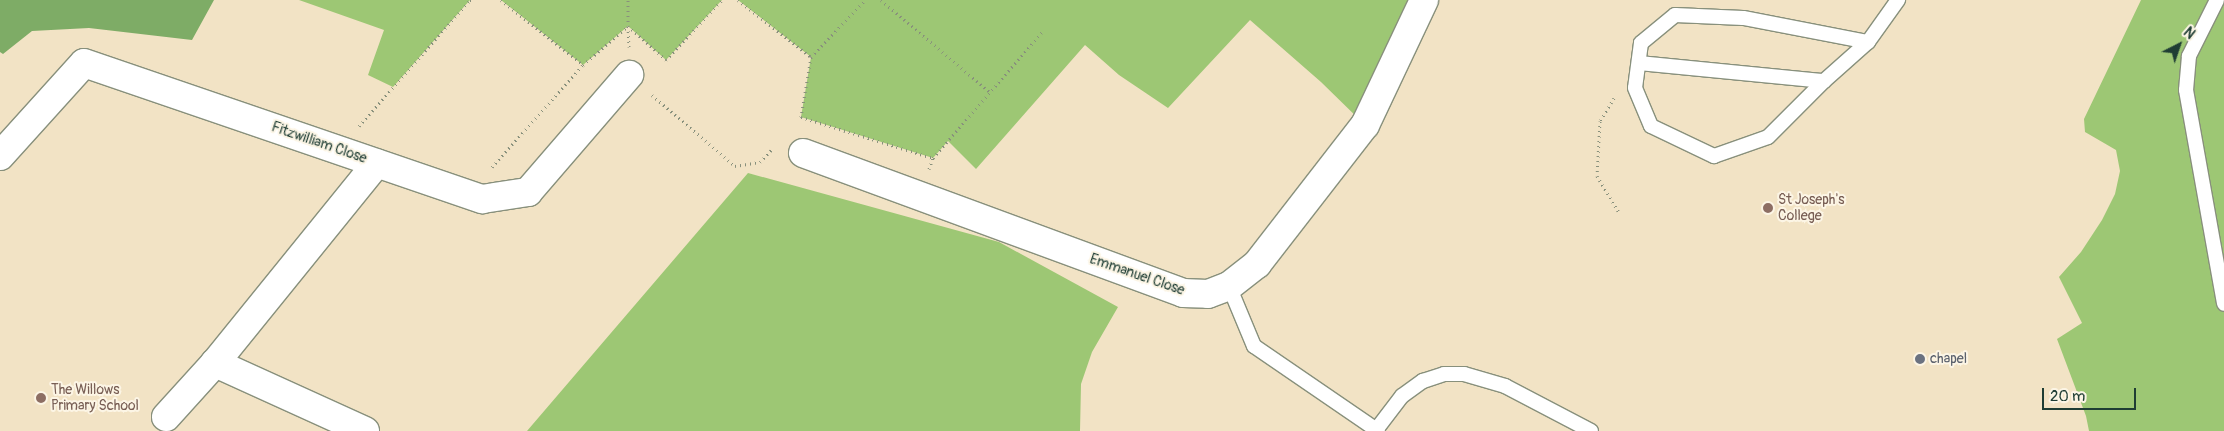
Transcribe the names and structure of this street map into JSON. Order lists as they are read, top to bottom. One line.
{"streets":{"street":["Fitzwilliam Close","Emmanuel Close"]},"places":["St Joseph's College","chapel","The Willows Primary School"],"scale_bar":"20 m","north":"top right"}
